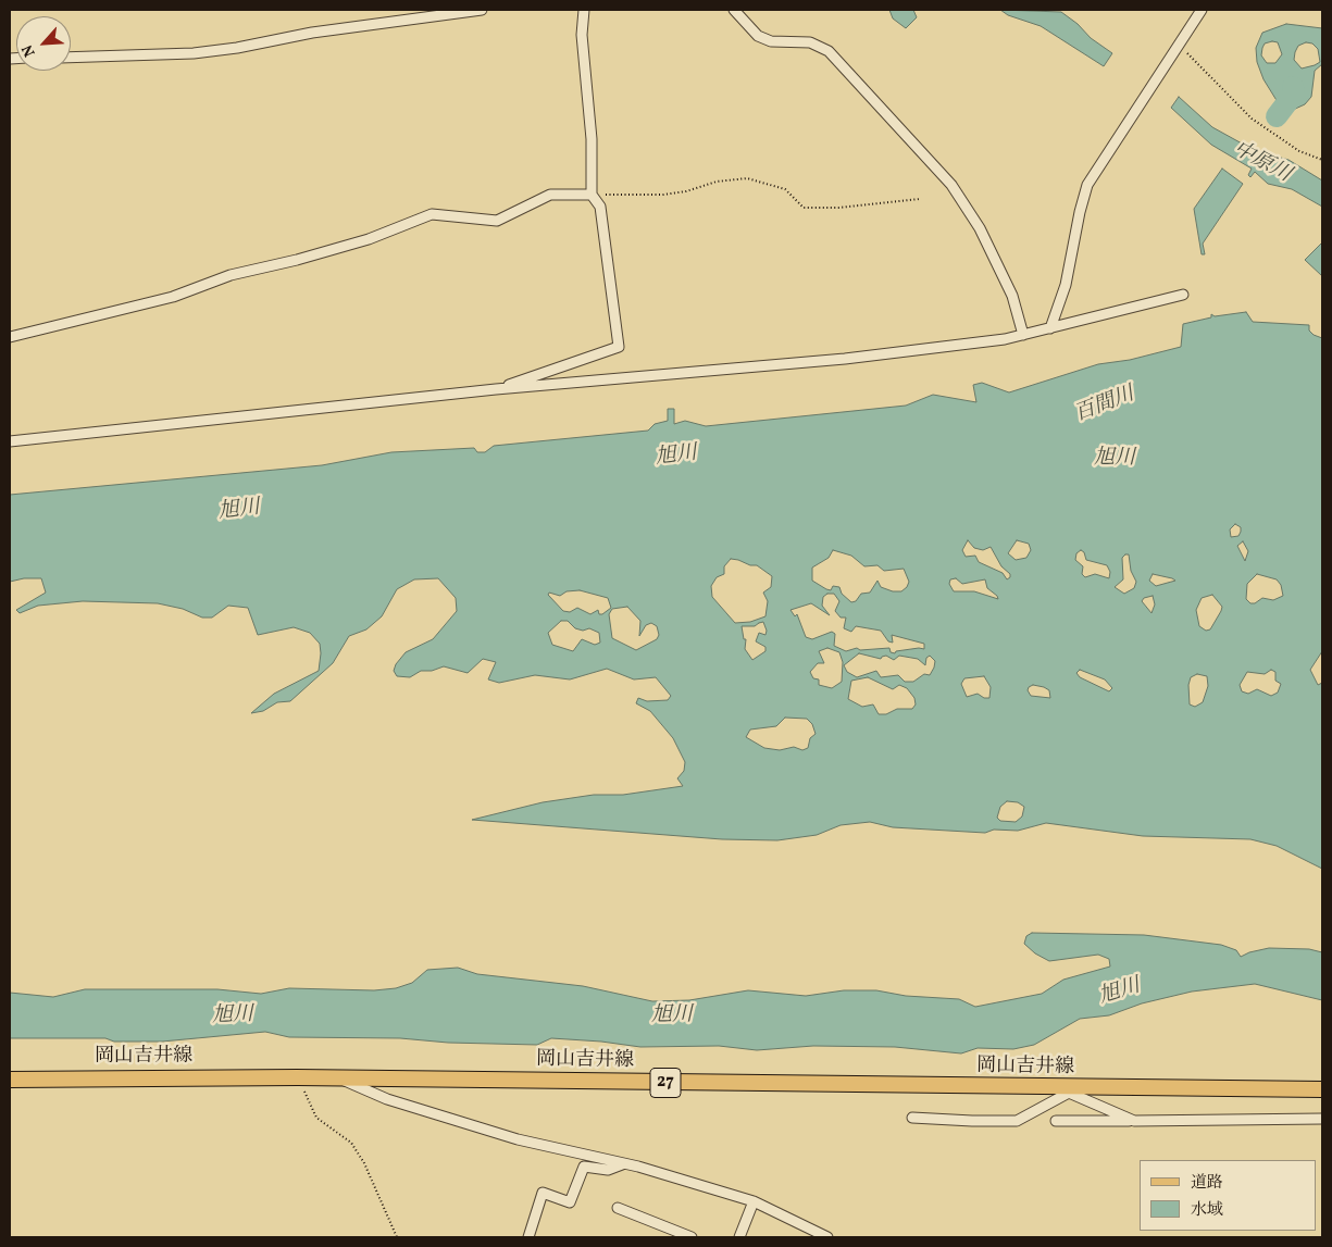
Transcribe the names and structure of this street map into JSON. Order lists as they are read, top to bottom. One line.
{"streets":{"main road":["岡山吉井線","27"]},"water":["中原川","百間川","旭川"],"legend":["道路","水域"],"north":"bottom left"}
